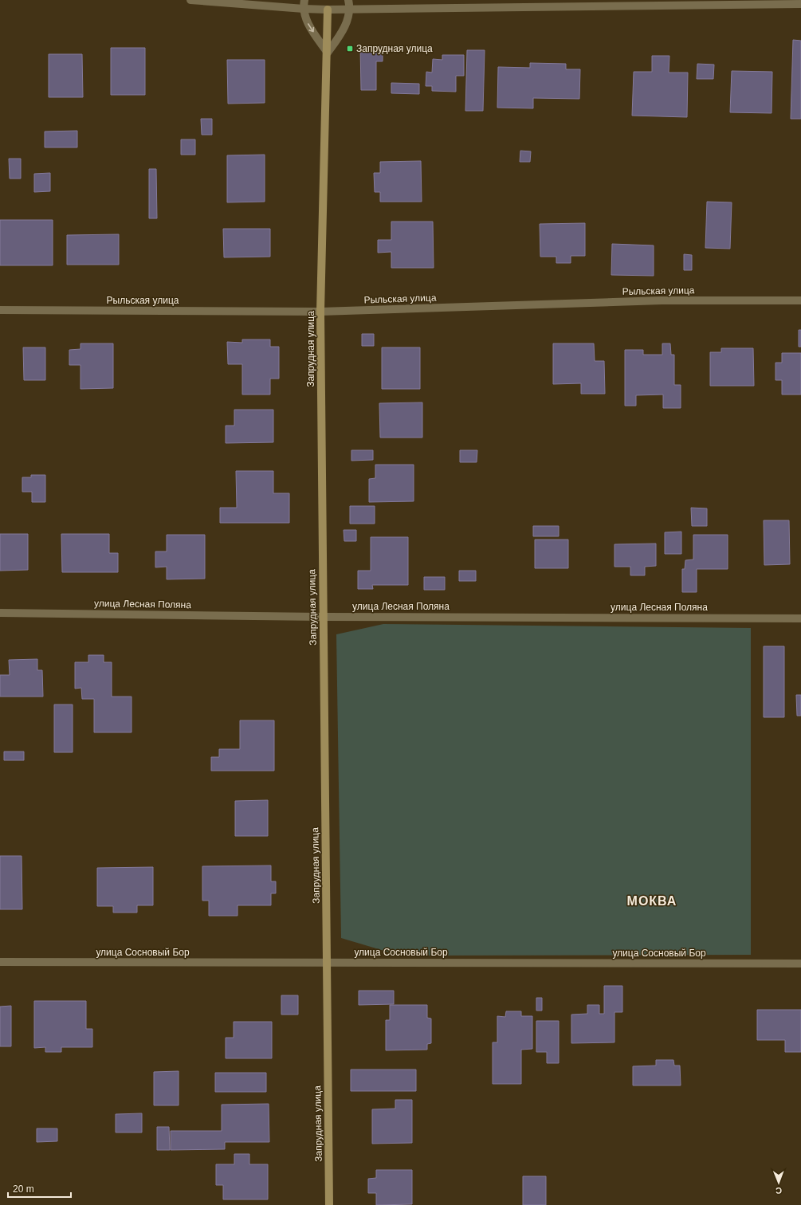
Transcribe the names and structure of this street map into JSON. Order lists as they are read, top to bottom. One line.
{"streets":{"street":["Рыльская улица","Запрудная улица","улица Лесная Поляна","улица Сосновый Бор"]},"crossings":[["Рыльская улица","Запрудная улица"],["Запрудная улица","улица Лесная Поляна"],["Запрудная улица","улица Сосновый Бор"]],"districts":["МОКВА"],"places":{"transit":["Запрудная улица"]},"scale_bar":"20 m","north":"bottom"}
